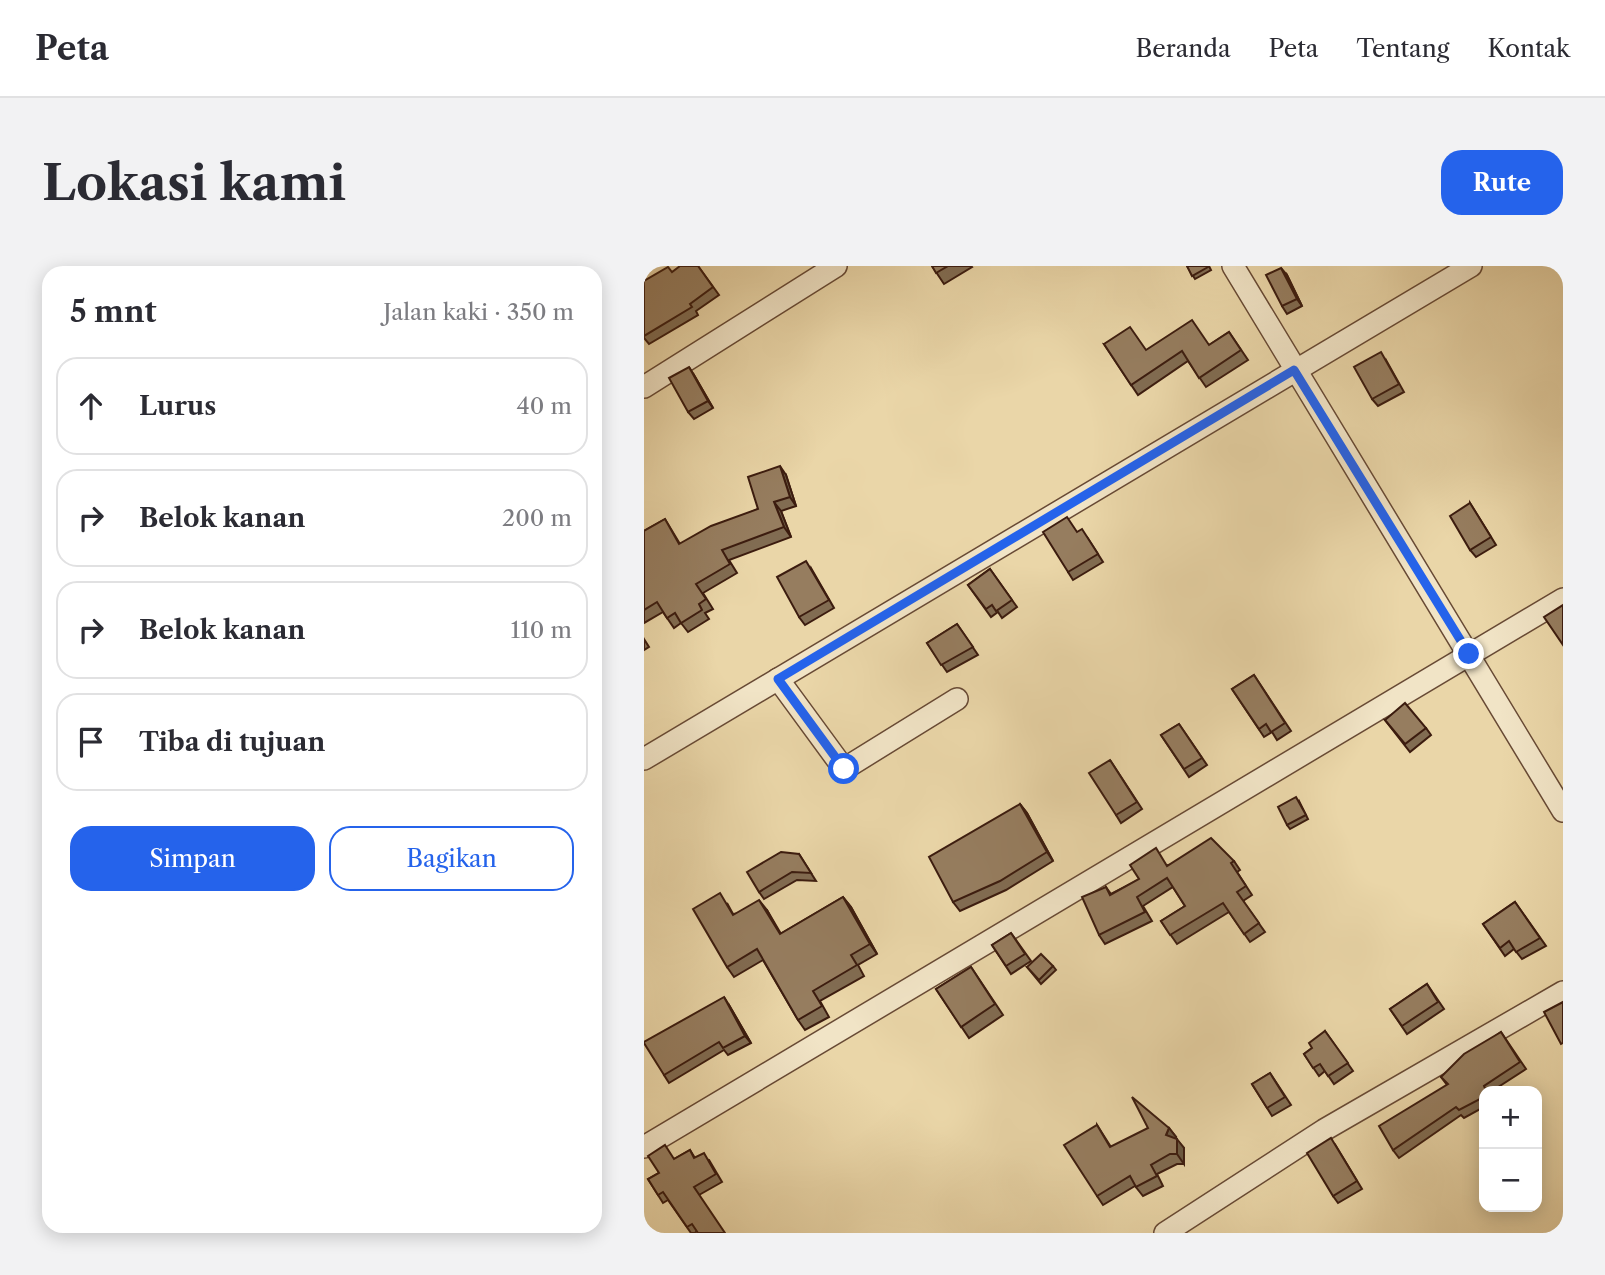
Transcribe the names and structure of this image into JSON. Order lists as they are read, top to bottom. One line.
{"page":{"header":"Peta","nav":["Beranda","Peta","Tentang","Kontak"],"buttons":["Rute",["Simpan","Bagikan"]],"title":"Lokasi kami","heading":["5 mnt","Jalan kaki · 350 m"],"list":[["Lurus","40 m"],["Belok kanan","200 m"],["Belok kanan","110 m"],"Tiba di tujuan"],"map_buttons":["+","−"]}}
